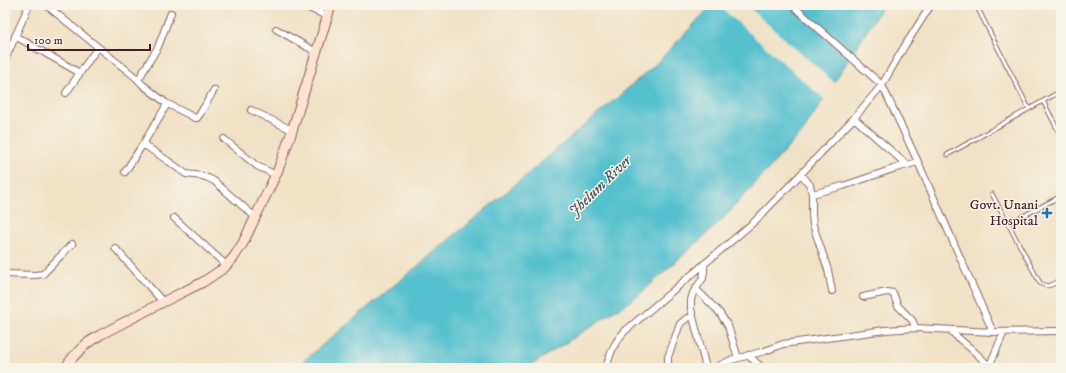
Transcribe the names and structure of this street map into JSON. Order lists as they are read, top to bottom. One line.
{"water":["Jhelum River"],"places":{"health":["Govt. Unani Hospital"]},"scale_bar":"100 m"}
